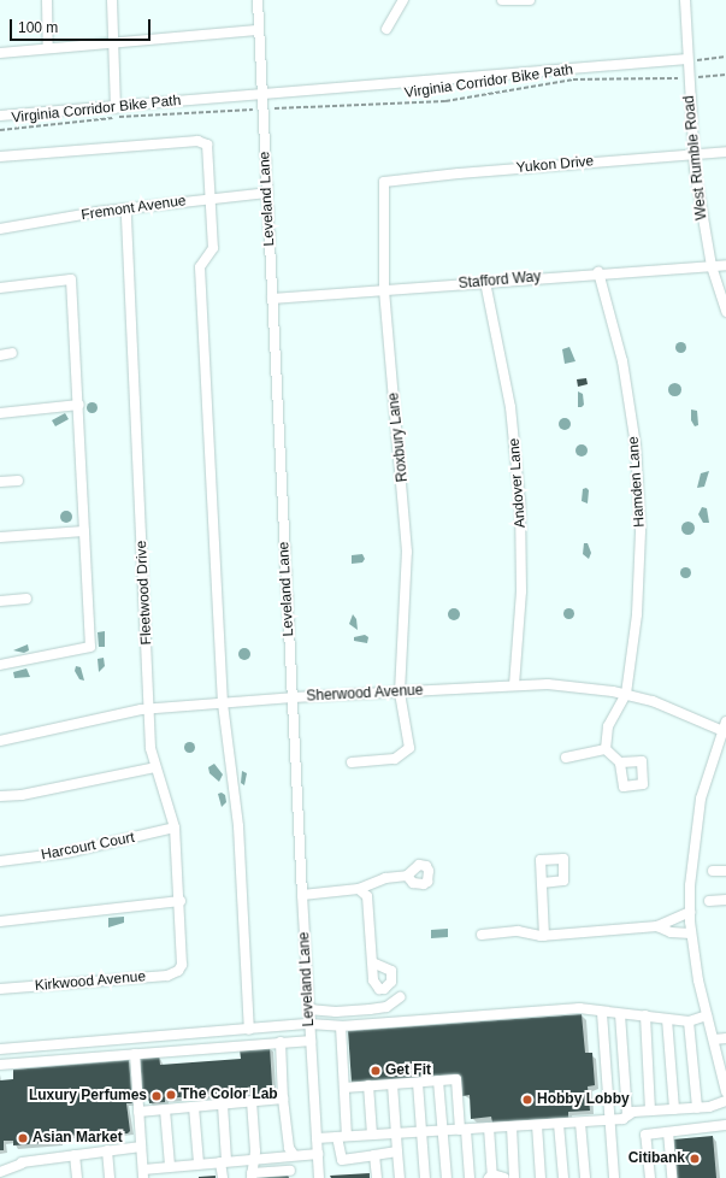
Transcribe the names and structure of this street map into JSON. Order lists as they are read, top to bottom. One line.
{"streets":{"street":["West Rumble Road","Yukon Drive","Leveland Lane","Fremont Avenue","Stafford Way","Roxbury Lane","Hamden Lane","Andover Lane","Fleetwood Drive","Sherwood Avenue","Harcourt Court","Kirkwood Avenue"],"path":["Virginia Corridor Bike Path"]},"crossings":[["West Rumble Road","Yukon Drive"],["West Rumble Road","Stafford Way"],["Yukon Drive","Roxbury Lane"],["Leveland Lane","Fremont Avenue"],["Leveland Lane","Stafford Way"],["Leveland Lane","Sherwood Avenue"],["Fremont Avenue","Fleetwood Drive"],["Stafford Way","Roxbury Lane"],["Stafford Way","Hamden Lane"],["Stafford Way","Andover Lane"],["Roxbury Lane","Sherwood Avenue"],["Hamden Lane","Sherwood Avenue"],["Andover Lane","Sherwood Avenue"],["Fleetwood Drive","Sherwood Avenue"],["Fleetwood Drive","Harcourt Court"],["Fleetwood Drive","Kirkwood Avenue"]],"places":["Get Fit","The Color Lab","Luxury Perfumes","Hobby Lobby","Asian Market","Citibank"],"scale_bar":"100 m"}
